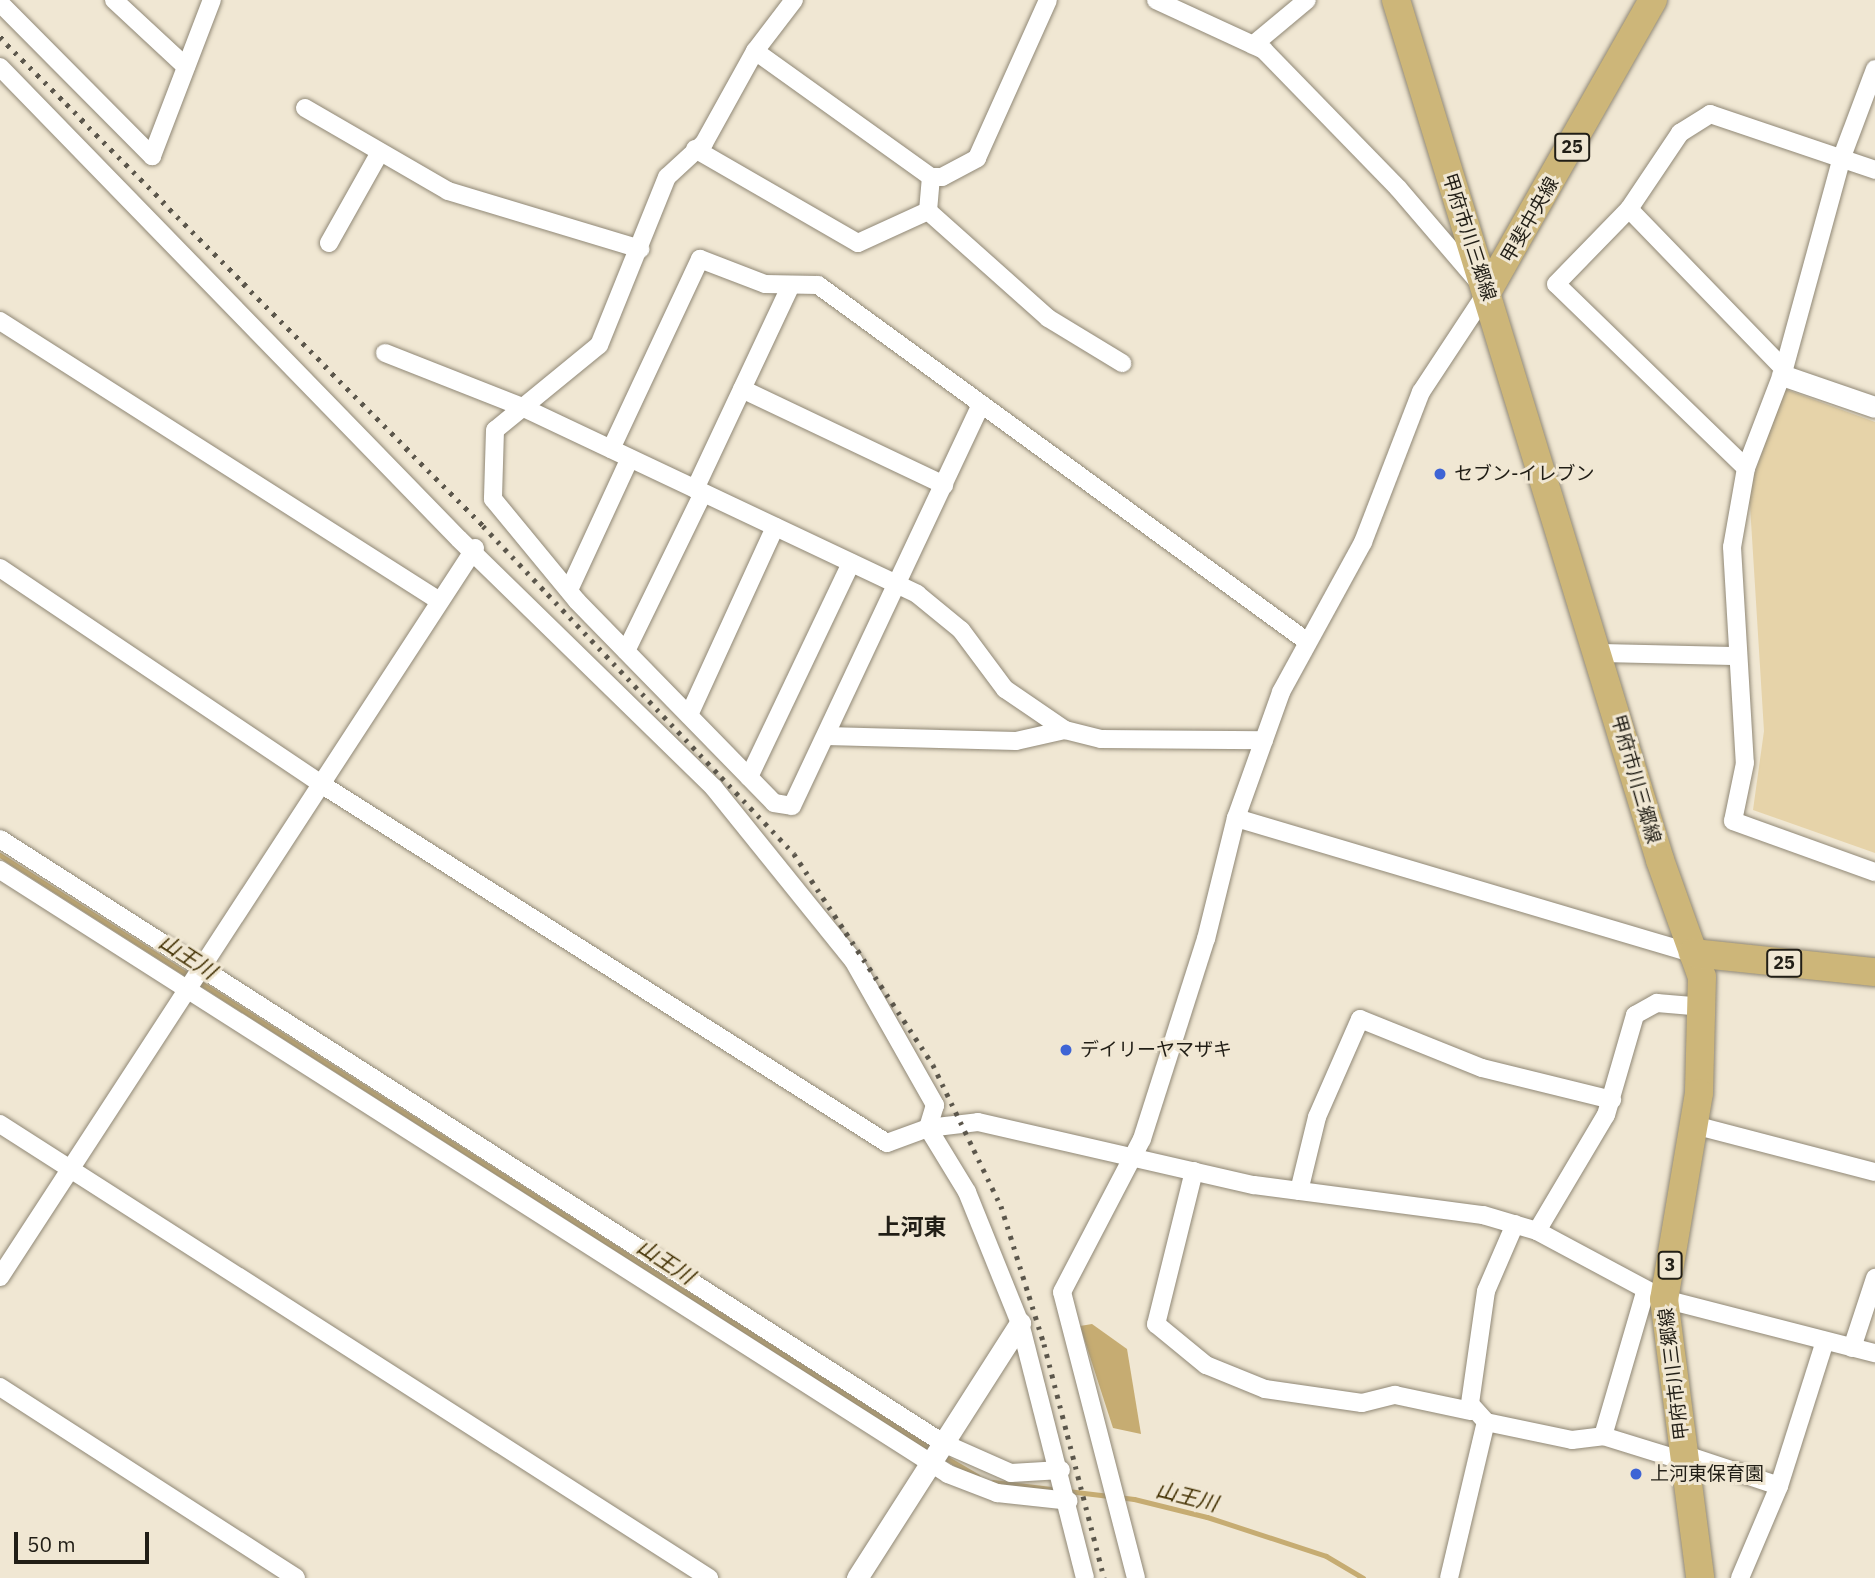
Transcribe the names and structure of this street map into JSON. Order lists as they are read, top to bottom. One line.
{"streets":{"main road":["25","甲斐中央線","甲府市川三郷線","3"]},"crossings":[["25","甲府市川三郷線"],["甲斐中央線","甲府市川三郷線"]],"districts":["上河東"],"water":["山王川"],"places":["セブン-イレブン","デイリーヤマザキ","上河東保育園"],"scale_bar":"50 m"}
